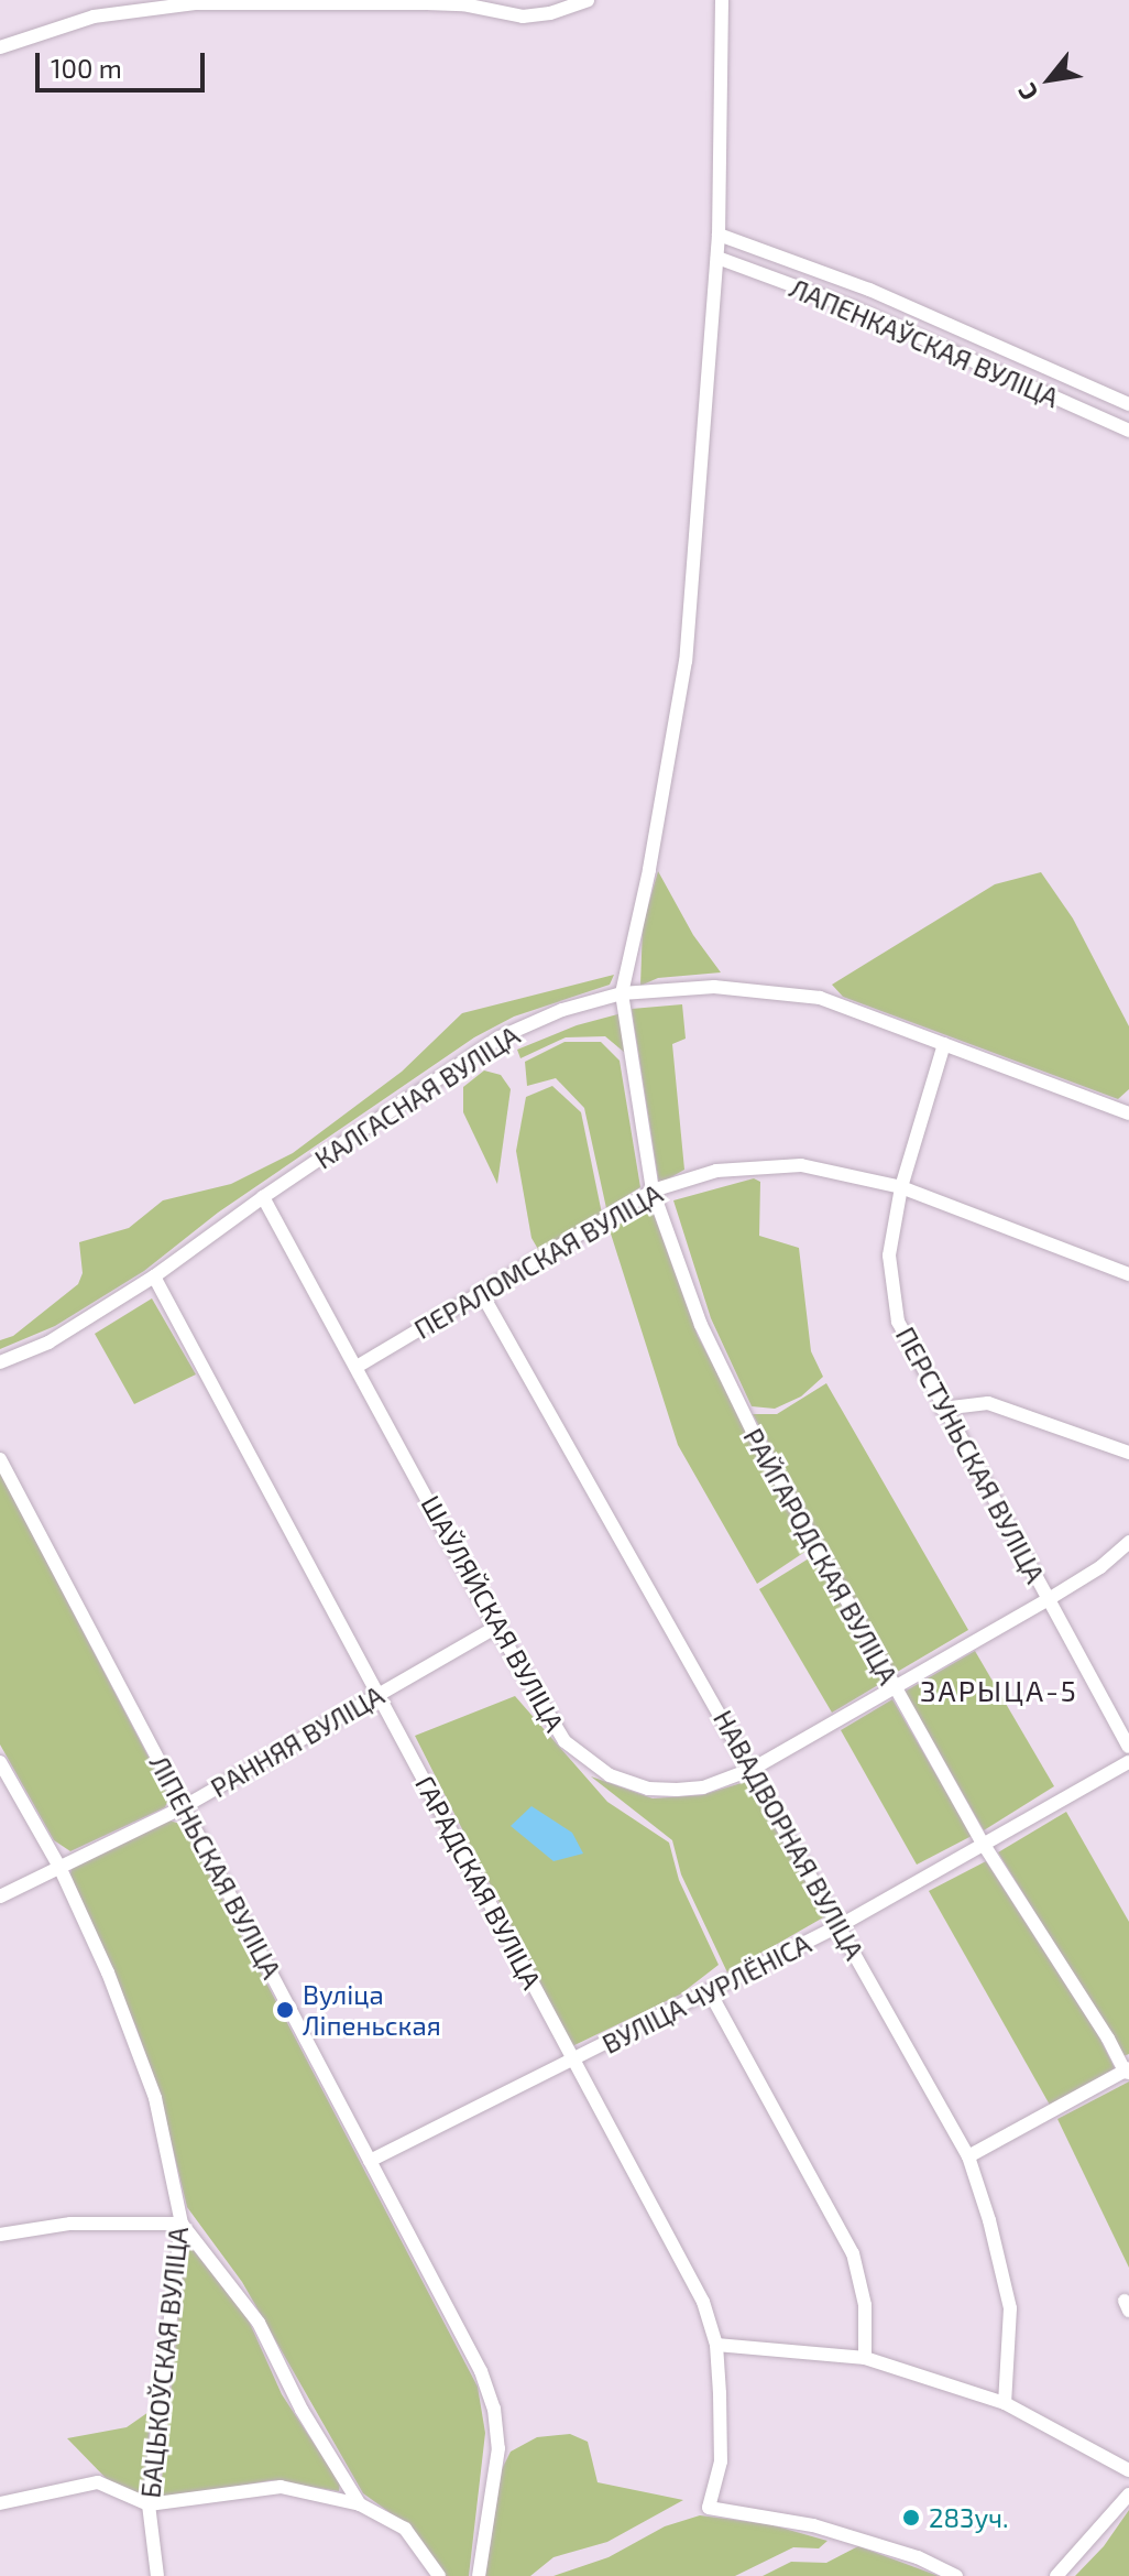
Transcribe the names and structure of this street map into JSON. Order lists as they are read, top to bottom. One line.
{"streets":{"street":["ЛАПЕНКАЎСКАЯ ВУЛІЦА","КАЛГАСНАЯ ВУЛІЦА","ПЕРАЛОМСКАЯ ВУЛІЦА","ПЕРСТУНЬСКАЯ ВУЛІЦА","РАЙГАРОДСКАЯ ВУЛІЦА","ШАЎЛЯЙСКАЯ ВУЛІЦА","РАННЯЯ ВУЛІЦА","НАВАДВОРНАЯ ВУЛІЦА","ЛІПЕНЬСКАЯ ВУЛІЦА","ГАРАДСКАЯ ВУЛІЦА","ВУЛІЦА ЧУРЛЁНІСА","БАЦЬКОЎСКАЯ ВУЛІЦА"]},"crossings":[["КАЛГАСНАЯ ВУЛІЦА","ПЕРСТУНЬСКАЯ ВУЛІЦА"],["КАЛГАСНАЯ ВУЛІЦА","РАЙГАРОДСКАЯ ВУЛІЦА"],["КАЛГАСНАЯ ВУЛІЦА","ШАЎЛЯЙСКАЯ ВУЛІЦА"],["КАЛГАСНАЯ ВУЛІЦА","ГАРАДСКАЯ ВУЛІЦА"],["ПЕРАЛОМСКАЯ ВУЛІЦА","ПЕРСТУНЬСКАЯ ВУЛІЦА"],["ПЕРАЛОМСКАЯ ВУЛІЦА","РАЙГАРОДСКАЯ ВУЛІЦА"],["ПЕРАЛОМСКАЯ ВУЛІЦА","ШАЎЛЯЙСКАЯ ВУЛІЦА"],["ПЕРАЛОМСКАЯ ВУЛІЦА","НАВАДВОРНАЯ ВУЛІЦА"],["ПЕРСТУНЬСКАЯ ВУЛІЦА","ШАЎЛЯЙСКАЯ ВУЛІЦА"],["РАЙГАРОДСКАЯ ВУЛІЦА","ШАЎЛЯЙСКАЯ ВУЛІЦА"],["РАЙГАРОДСКАЯ ВУЛІЦА","ВУЛІЦА ЧУРЛЁНІСА"],["ШАЎЛЯЙСКАЯ ВУЛІЦА","РАННЯЯ ВУЛІЦА"],["ШАЎЛЯЙСКАЯ ВУЛІЦА","НАВАДВОРНАЯ ВУЛІЦА"],["РАННЯЯ ВУЛІЦА","ЛІПЕНЬСКАЯ ВУЛІЦА"],["РАННЯЯ ВУЛІЦА","ГАРАДСКАЯ ВУЛІЦА"],["РАННЯЯ ВУЛІЦА","БАЦЬКОЎСКАЯ ВУЛІЦА"],["НАВАДВОРНАЯ ВУЛІЦА","ВУЛІЦА ЧУРЛЁНІСА"],["ЛІПЕНЬСКАЯ ВУЛІЦА","ВУЛІЦА ЧУРЛЁНІСА"],["ГАРАДСКАЯ ВУЛІЦА","ВУЛІЦА ЧУРЛЁНІСА"]],"districts":["ЗАРЫЦА-5"],"places":["Вуліца Ліпеньская","283уч."],"scale_bar":"100 m","north":"bottom left"}
